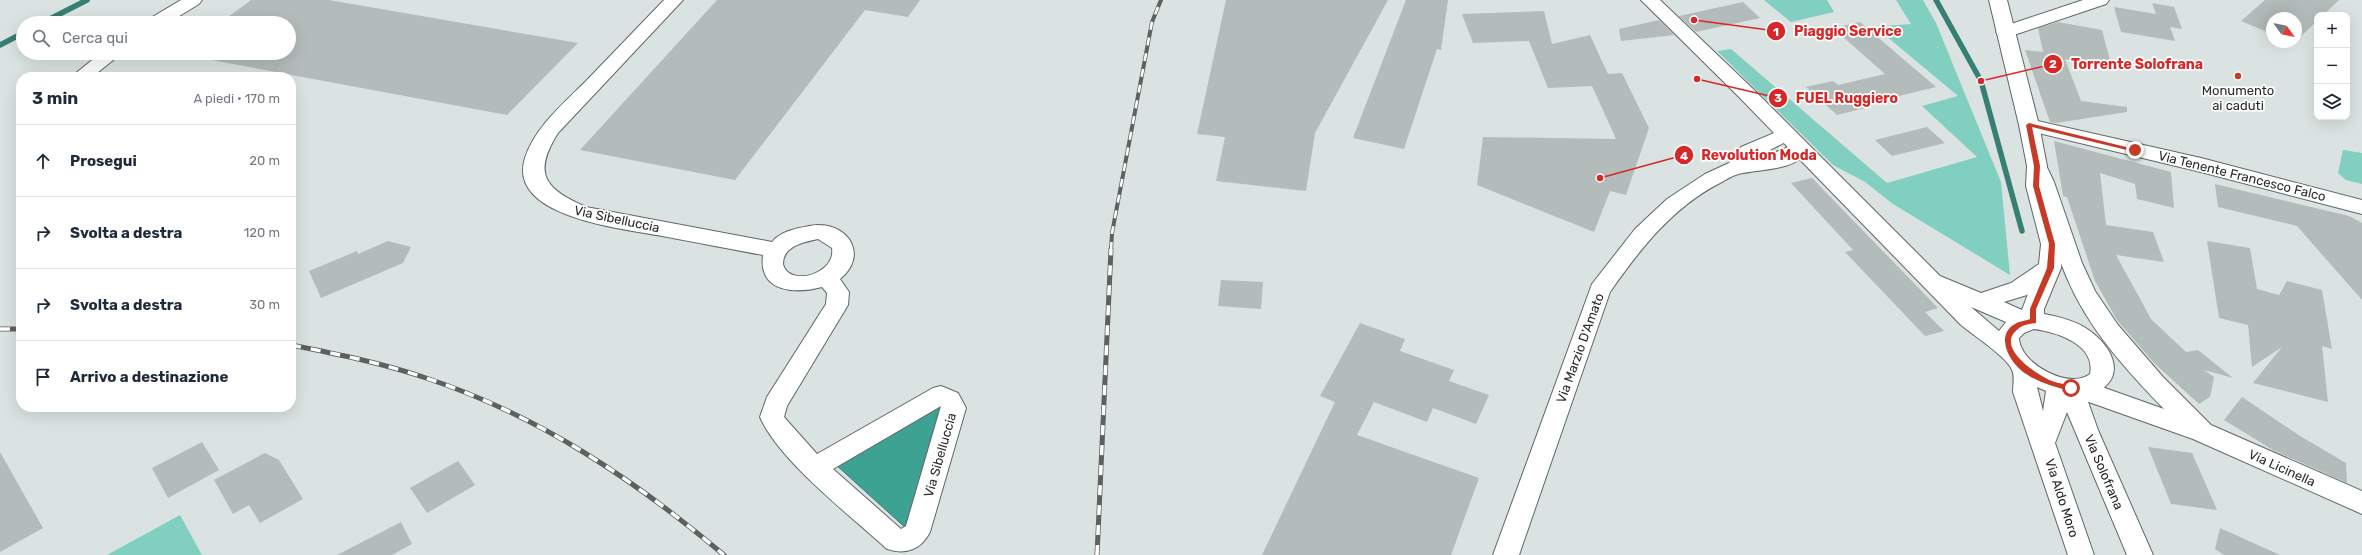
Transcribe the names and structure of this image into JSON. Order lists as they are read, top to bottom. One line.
{"streets":{"street":["Via Tenente Francesco Falco","Via Sibelluccia","Via Marzio D'Amato","Via Licinella","Via Solofrana","Via Aldo Moro"]},"crossings":[["Via Marzio D'Amato","Via Licinella"],["Via Licinella","Via Solofrana"],["Via Licinella","Via Aldo Moro"]],"places":["Piaggio Service","Monumento ai caduti","FUEL Ruggiero","Torrente Solofrana","Revolution Moda"],"north":"bottom right","page":{"map_buttons":["+","−"],"search":"Cerca qui","heading":["3 min","A piedi · 170 m"],"list":[["Prosegui","20 m"],["Svolta a destra","120 m"],["Svolta a destra","30 m"],"Arrivo a destinazione"]}}
